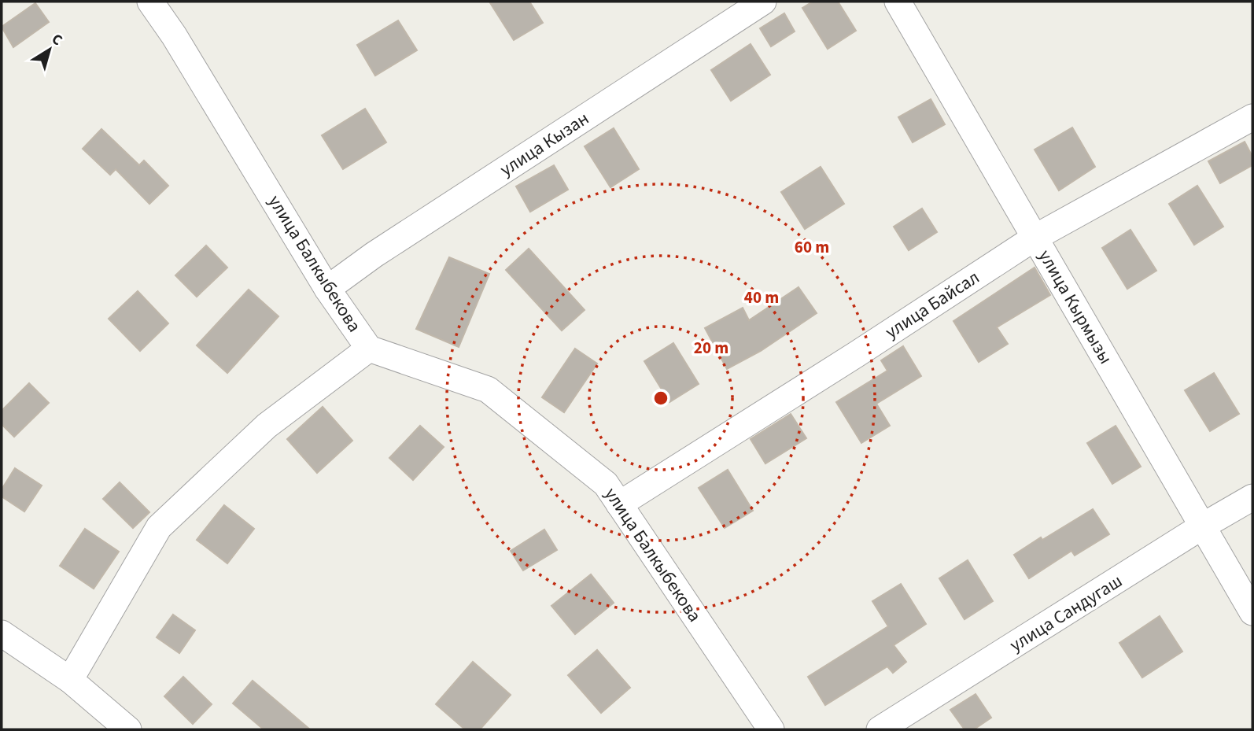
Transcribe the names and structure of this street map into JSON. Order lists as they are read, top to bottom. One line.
{"streets":{"street":["улица Кызан","улица Балкыбекова","улица Байсал","улица Кырмызы","улица Сандугаш"]},"crossings":[["улица Кызан","улица Балкыбекова"],["улица Балкыбекова","улица Байсал"],["улица Байсал","улица Кырмызы"],["улица Кырмызы","улица Сандугаш"]],"north":"top right","rings":["60 m","40 m","20 m"]}
